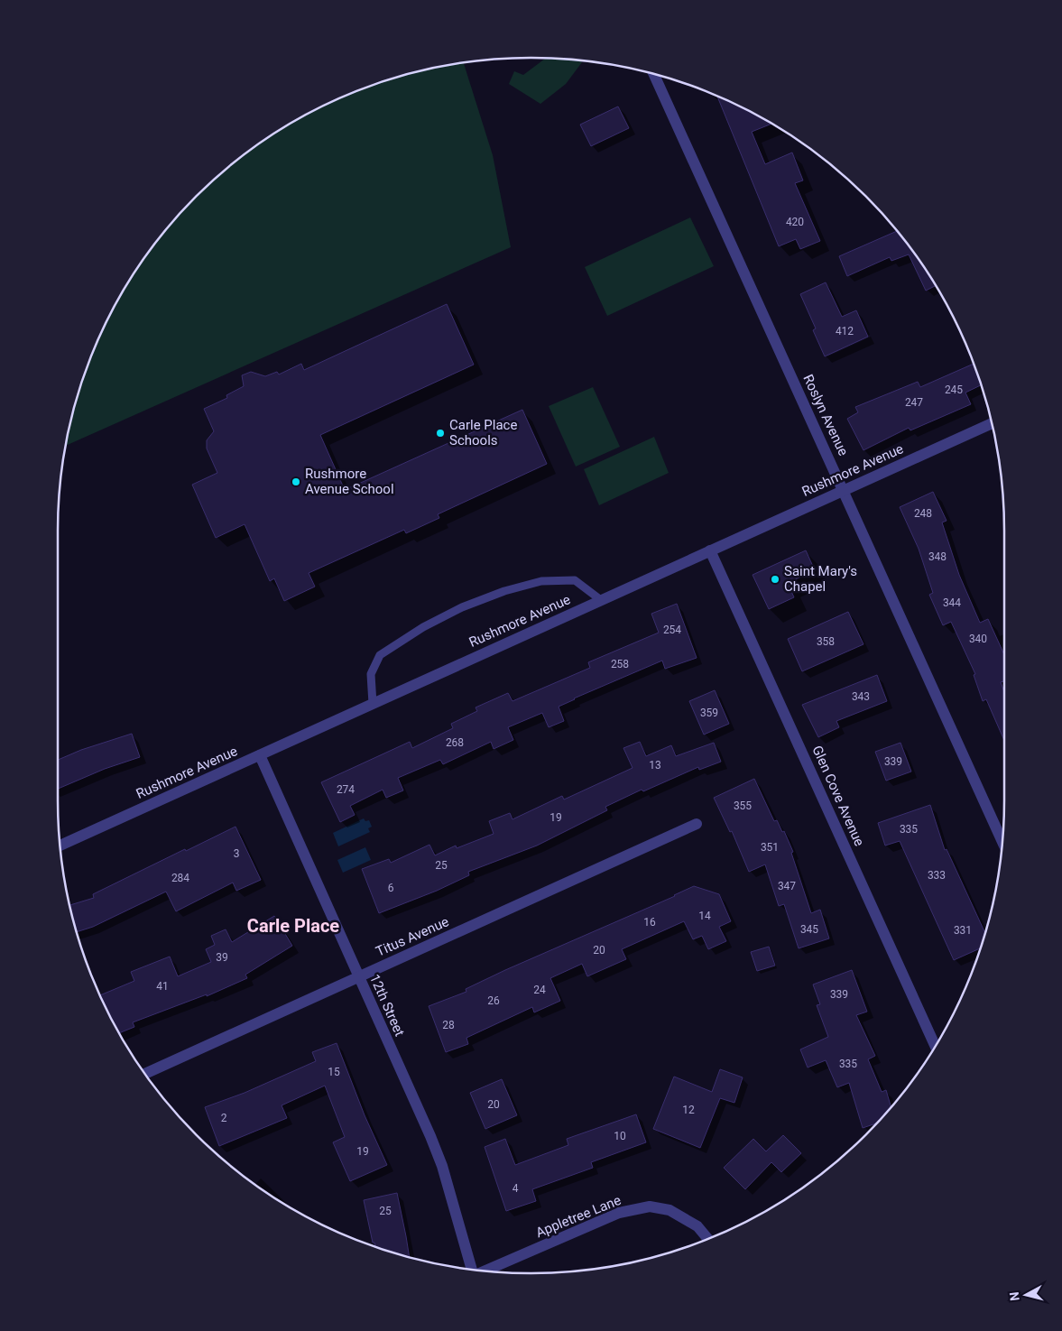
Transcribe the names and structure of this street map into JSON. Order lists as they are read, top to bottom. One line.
{"streets":{"street":["Roslyn Avenue","Rushmore Avenue","Glen Cove Avenue","Titus Avenue","12th Street","Appletree Lane"]},"crossings":[["Roslyn Avenue","Rushmore Avenue"],["Rushmore Avenue","Glen Cove Avenue"],["Rushmore Avenue","12th Street"],["Titus Avenue","12th Street"]],"districts":["Carle Place"],"places":["Carle Place Schools","Rushmore Avenue School","Saint Mary's Chapel"],"house_numbers":["420","412","245","247","248","348","344","254","340","358","258","343","359","268","339","13","274","355","19","335","351","3","25","333","284","347","6","14","16","345","331","20","39","41","24","339","26","28","335","15","20","12","2","10","19","4","25"],"north":"left"}
